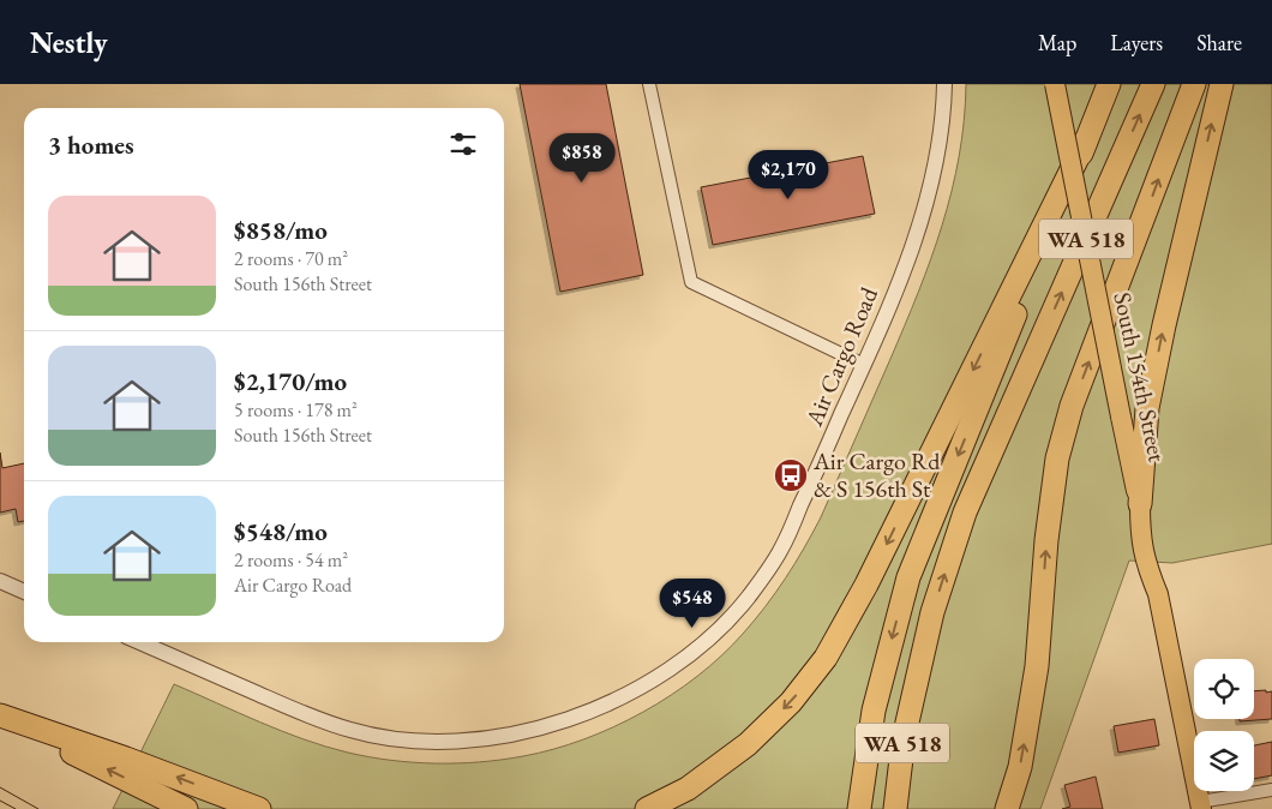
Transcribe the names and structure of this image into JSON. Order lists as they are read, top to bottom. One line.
{"streets":{"highway":["WA 518"],"main road":["South 154th Street"],"street":["Air Cargo Road"]},"places":{"bus stop":["Air Cargo Rd & S 156th St"]},"page":{"header":"Nestly","nav":["Map","Layers","Share"],"heading":"3 homes","price":["$858","$2,170","$548"],"list":[{"name":"$858/mo","note":"2 rooms · 70 m² · South 156th Street"},{"name":"$2,170/mo","note":"5 rooms · 178 m² · South 156th Street"},{"name":"$548/mo","note":"2 rooms · 54 m² · Air Cargo Road"}]}}
